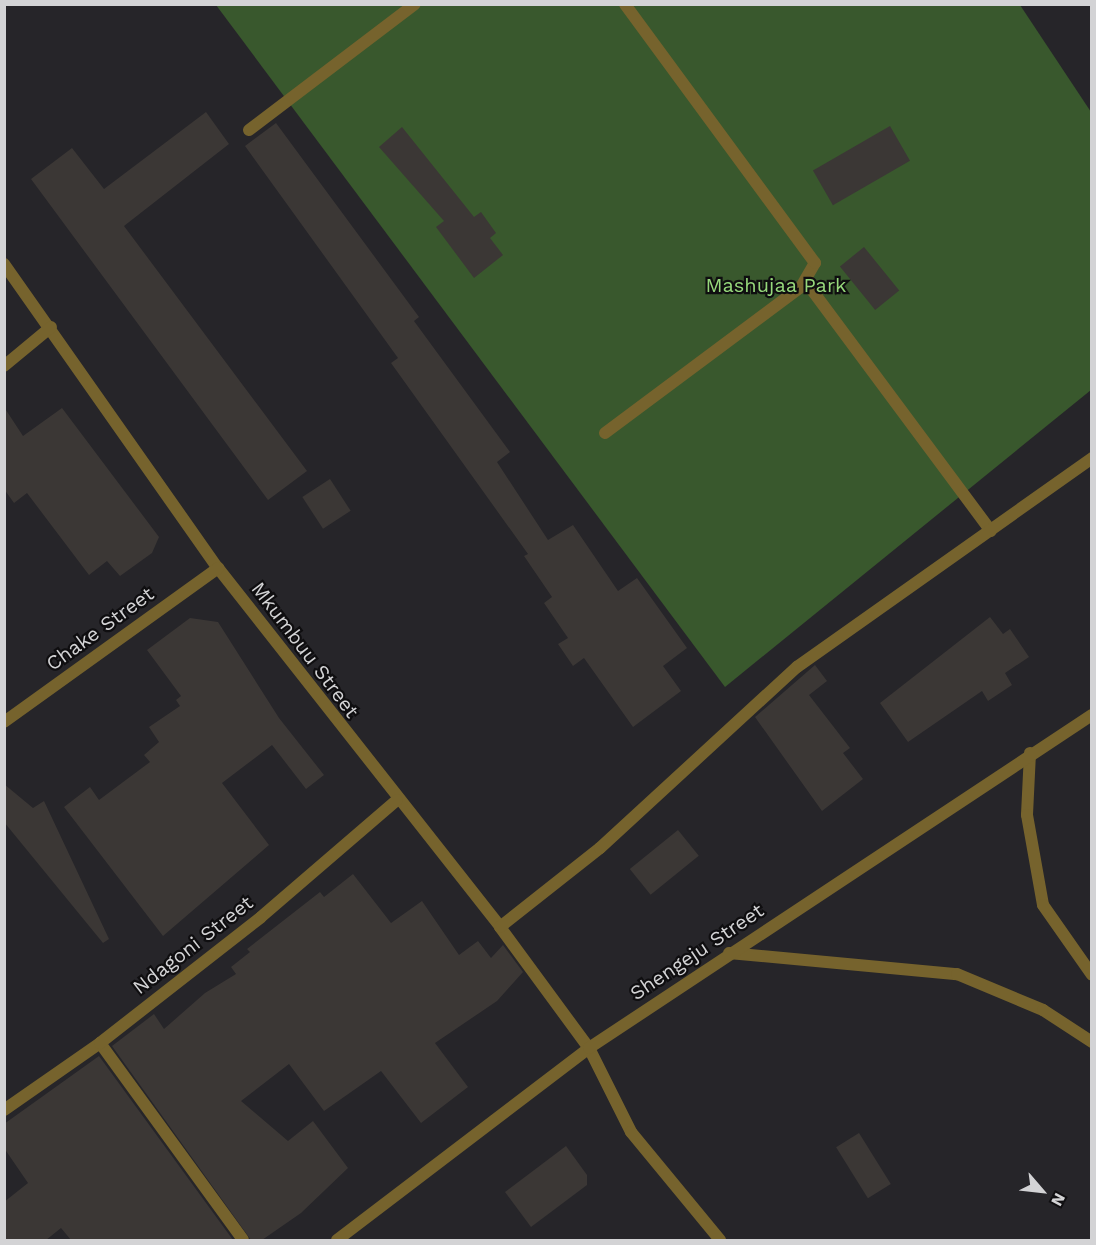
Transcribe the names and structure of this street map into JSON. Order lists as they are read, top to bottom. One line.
{"streets":{"street":["Chake Street","Mkumbuu Street","Ndagoni Street","Shengeju Street"]},"crossings":[["Chake Street","Mkumbuu Street"],["Mkumbuu Street","Ndagoni Street"],["Mkumbuu Street","Shengeju Street"]],"parks":["Mashujaa Park"],"north":"bottom right"}
